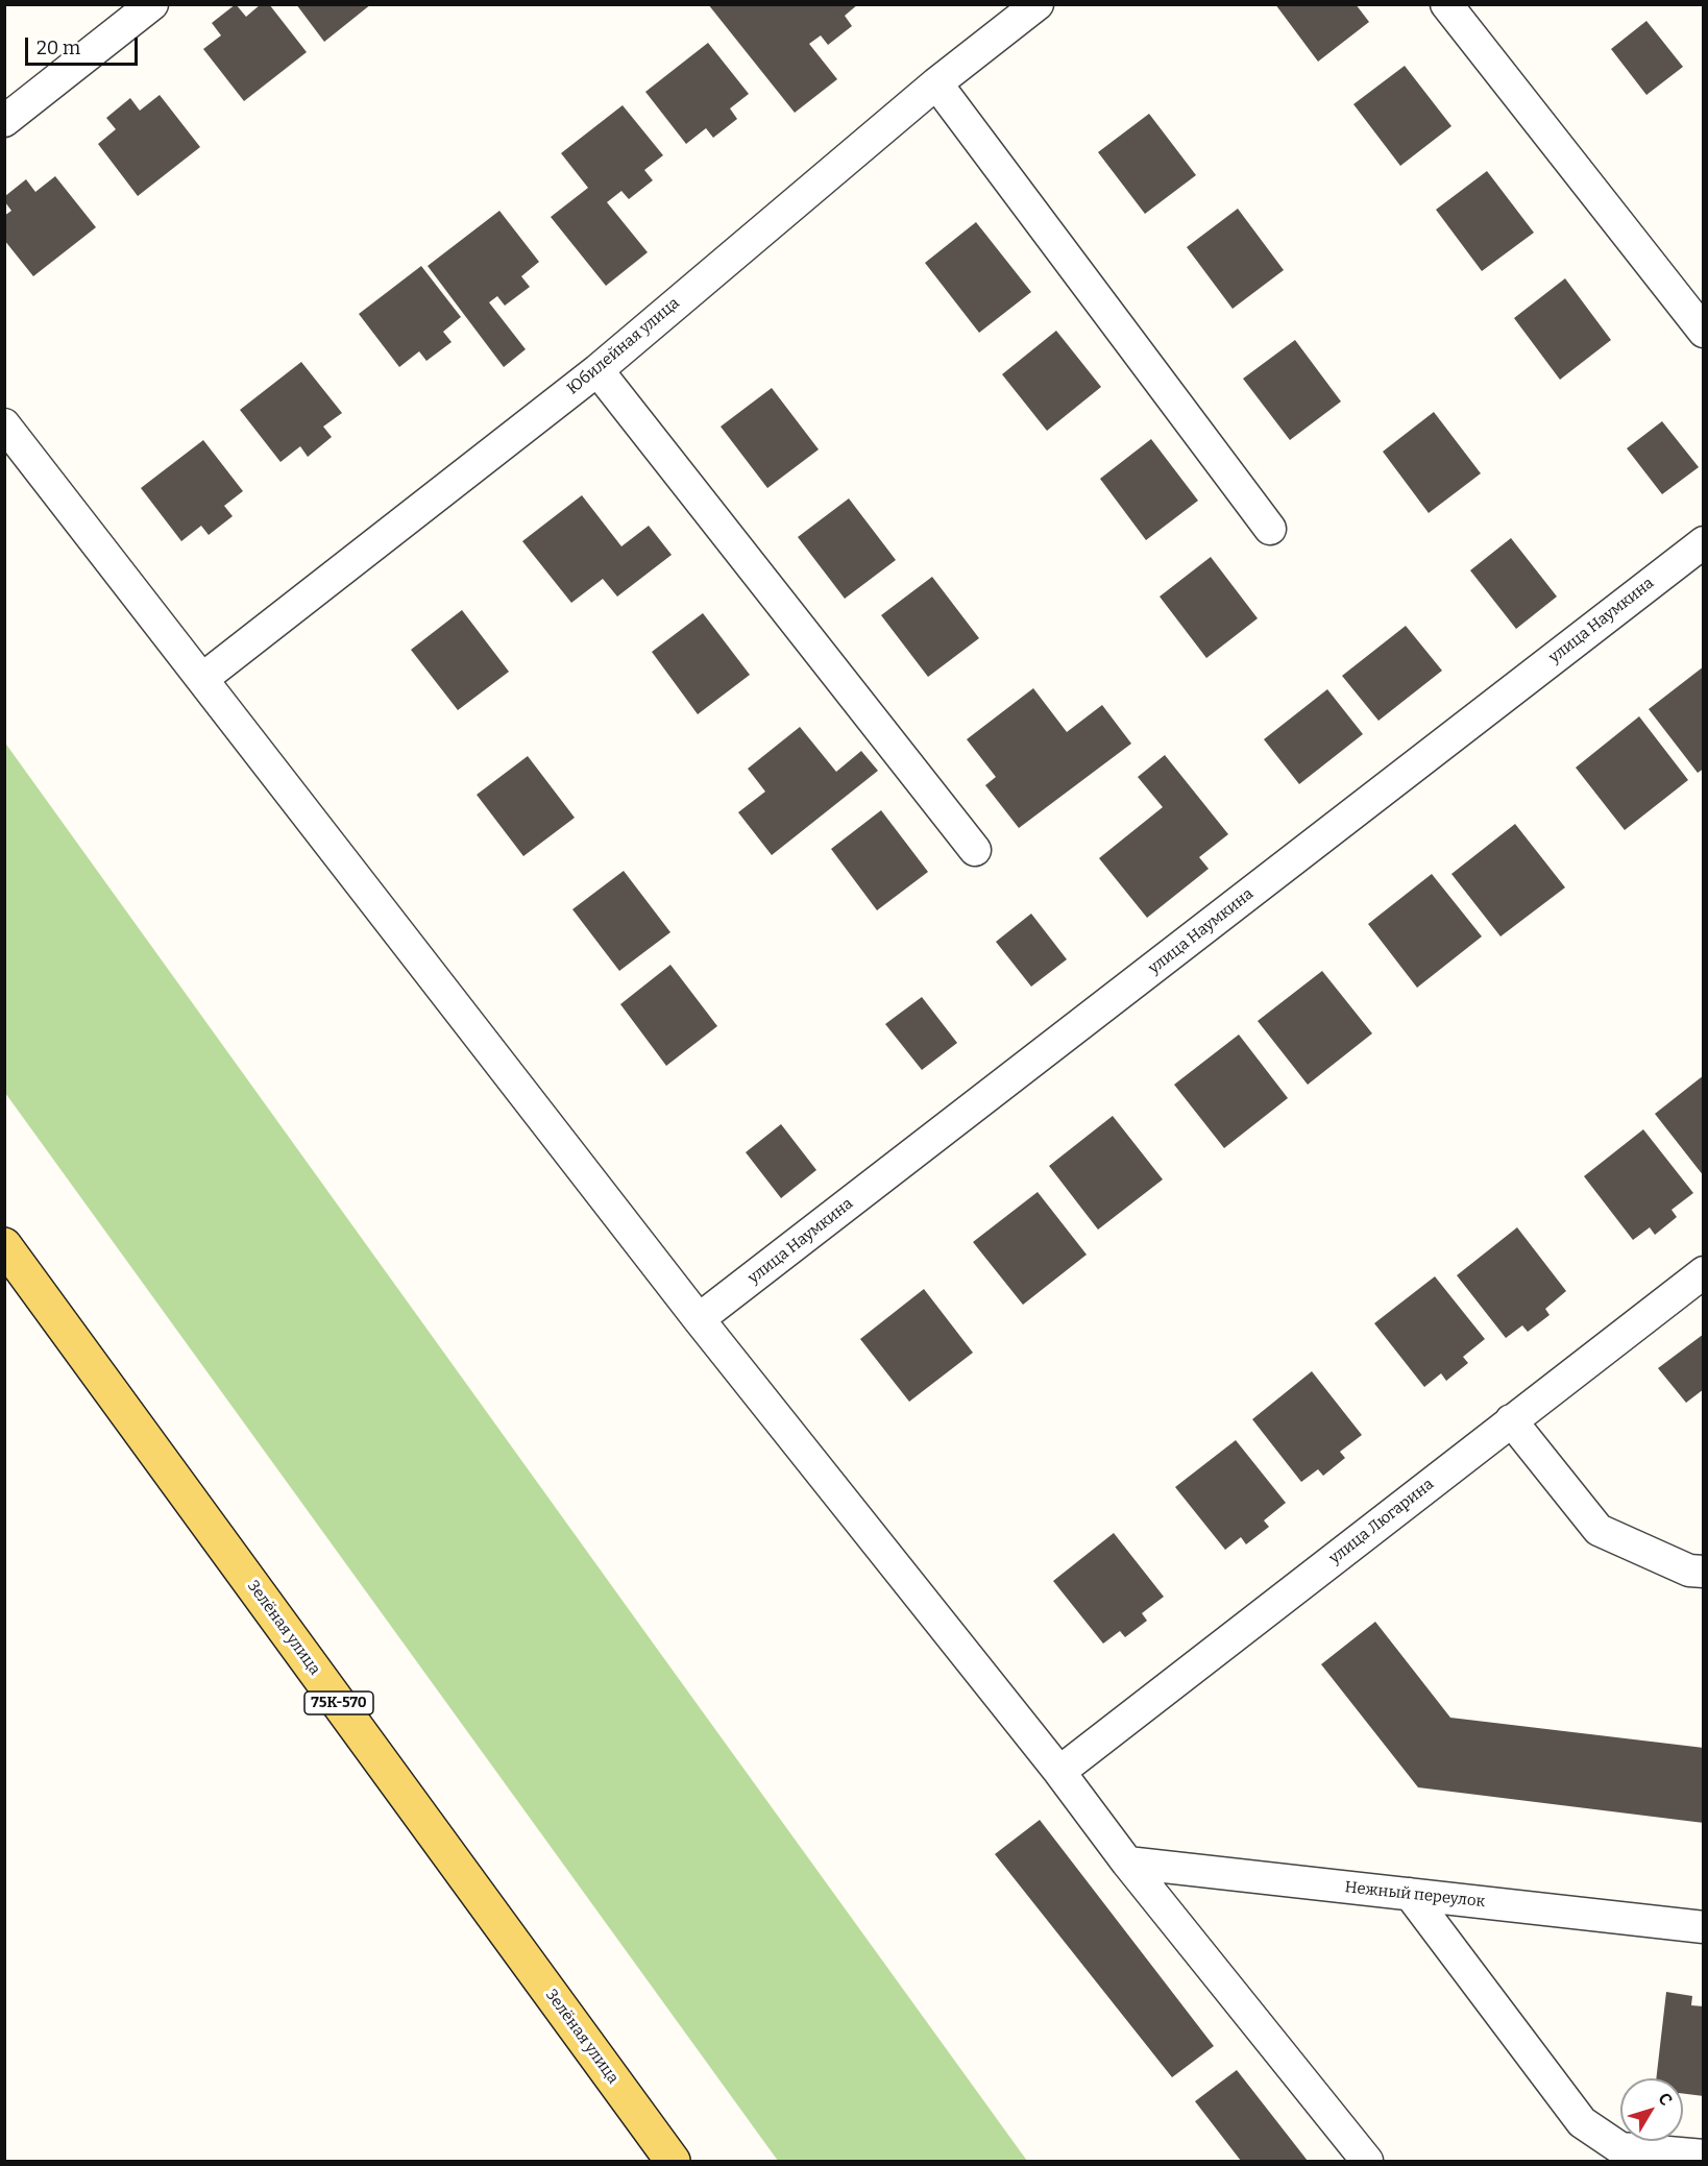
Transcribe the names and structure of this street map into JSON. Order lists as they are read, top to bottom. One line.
{"streets":{"main road":["Зелёная улица","75К-570"],"street":["Юбилейная улица","улица Наумкина","улица Люгарина","Нежный переулок"]},"scale_bar":"20 m","north":"top right"}
